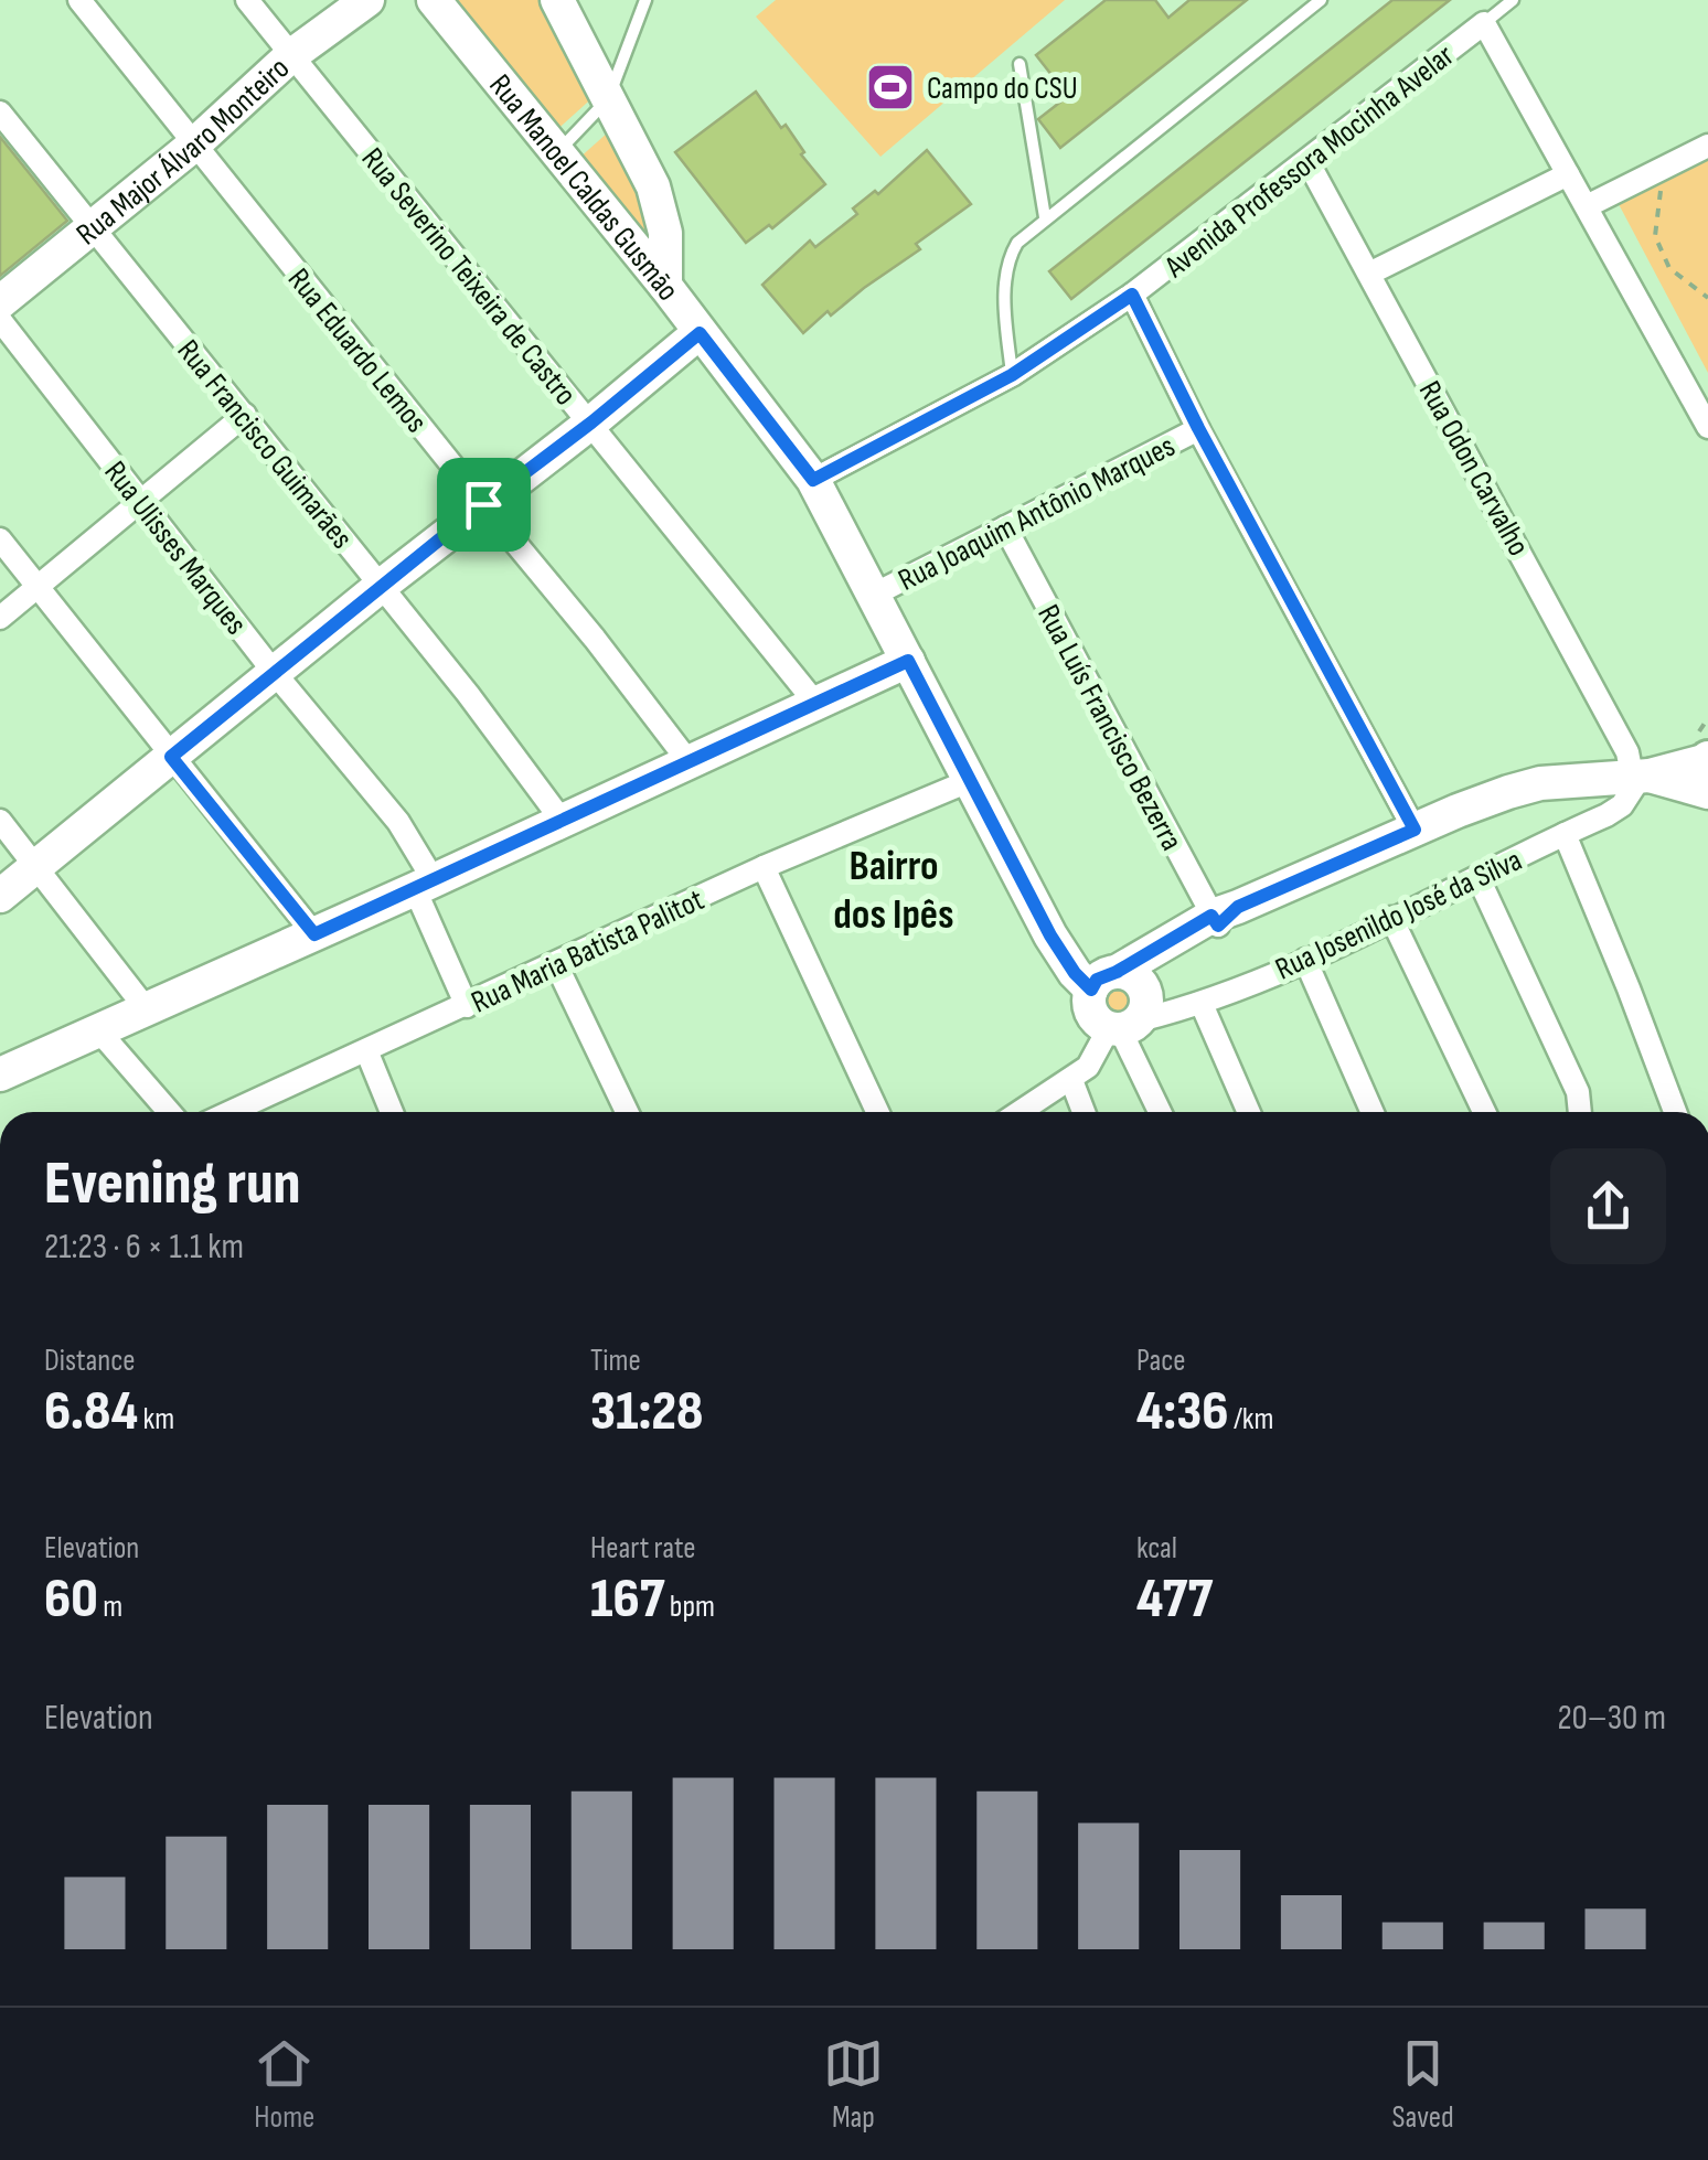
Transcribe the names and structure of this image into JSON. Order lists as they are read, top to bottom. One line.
{"streets":{"main road":["Rua Major Álvaro Monteiro","Rua Manoel Caldas Gusmão"],"street":["Avenida Professora Mocinha Avelar","Rua Severino Teixeira de Castro","Rua Eduardo Lemos","Rua Francisco Guimarães","Rua Odon Carvalho","Rua Joaquim Antônio Marques","Rua Ulisses Marques","Rua Luís Francisco Bezerra","Rua Josenildo José da Silva","Rua Maria Batista Palitot"]},"crossings":[["Rua Major Álvaro Monteiro","Rua Severino Teixeira de Castro"],["Rua Major Álvaro Monteiro","Rua Eduardo Lemos"],["Rua Major Álvaro Monteiro","Rua Francisco Guimarães"],["Avenida Professora Mocinha Avelar","Rua Manoel Caldas Gusmão"],["Avenida Professora Mocinha Avelar","Rua Odon Carvalho"],["Rua Manoel Caldas Gusmão","Rua Joaquim Antônio Marques"],["Rua Manoel Caldas Gusmão","Rua Maria Batista Palitot"],["Rua Odon Carvalho","Rua Josenildo José da Silva"],["Rua Joaquim Antônio Marques","Rua Luís Francisco Bezerra"],["Rua Ulisses Marques","Rua Maria Batista Palitot"]],"districts":["Bairro dos Ipês"],"places":{"sports":["Campo do CSU"]},"page":{"heading":["Evening run","21:23 · 6 × 1.1 km"],"stats":[["Distance","6.84 km"],["Time","31:28"],["Pace","4:36 /km"],["Elevation","60 m"],["Heart rate","167 bpm"],["kcal","477"]],"chart":["Elevation","20–30 m"],"tabs":["Home","Map","Saved"]}}
